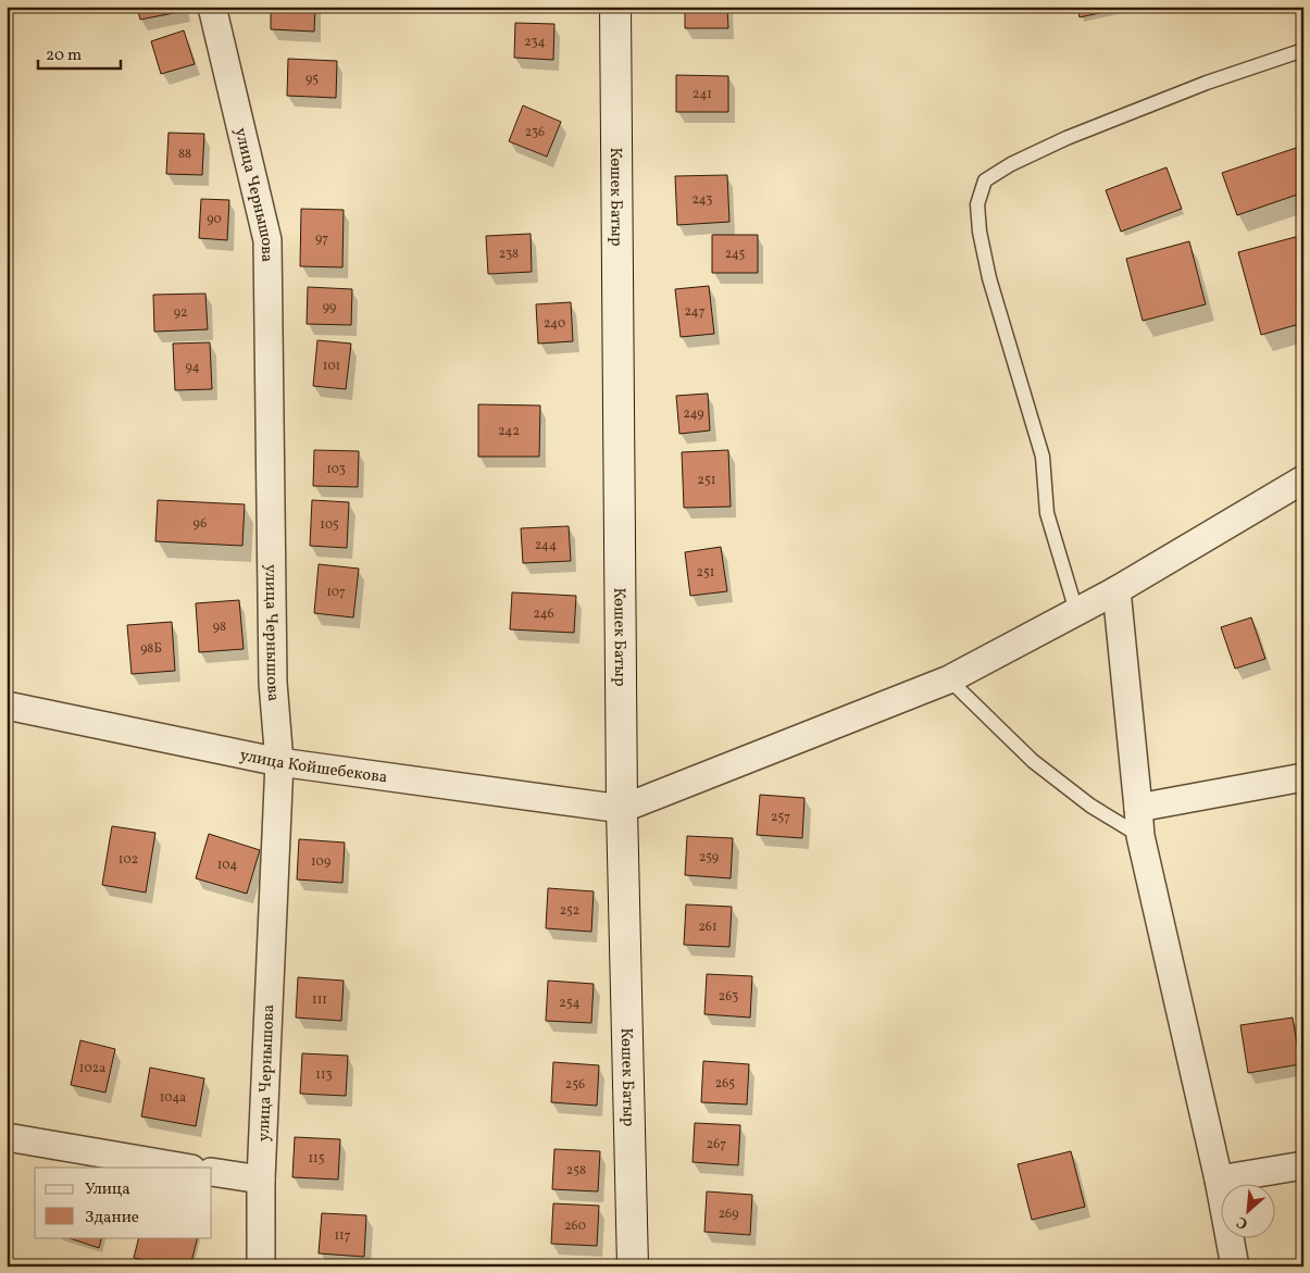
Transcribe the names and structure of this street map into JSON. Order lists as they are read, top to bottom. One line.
{"streets":{"street":["улица Чернышова","Көшек Батыр","улица Койшебекова"]},"crossings":[["улица Чернышова","улица Койшебекова"],["Көшек Батыр","улица Койшебекова"]],"house_numbers":["234","95","241","236","88","243","90","97","238","245","99","247","92","240","101","94","249","242","103","251","96","105","244","251","107","246","98","98Б","257","259","102","109","104","252","261","263","111","254","102а","113","265","256","104а","267","115","258","269","260","117"],"legend":["Улица","Здание"],"scale_bar":"20 m","north":"bottom left"}
